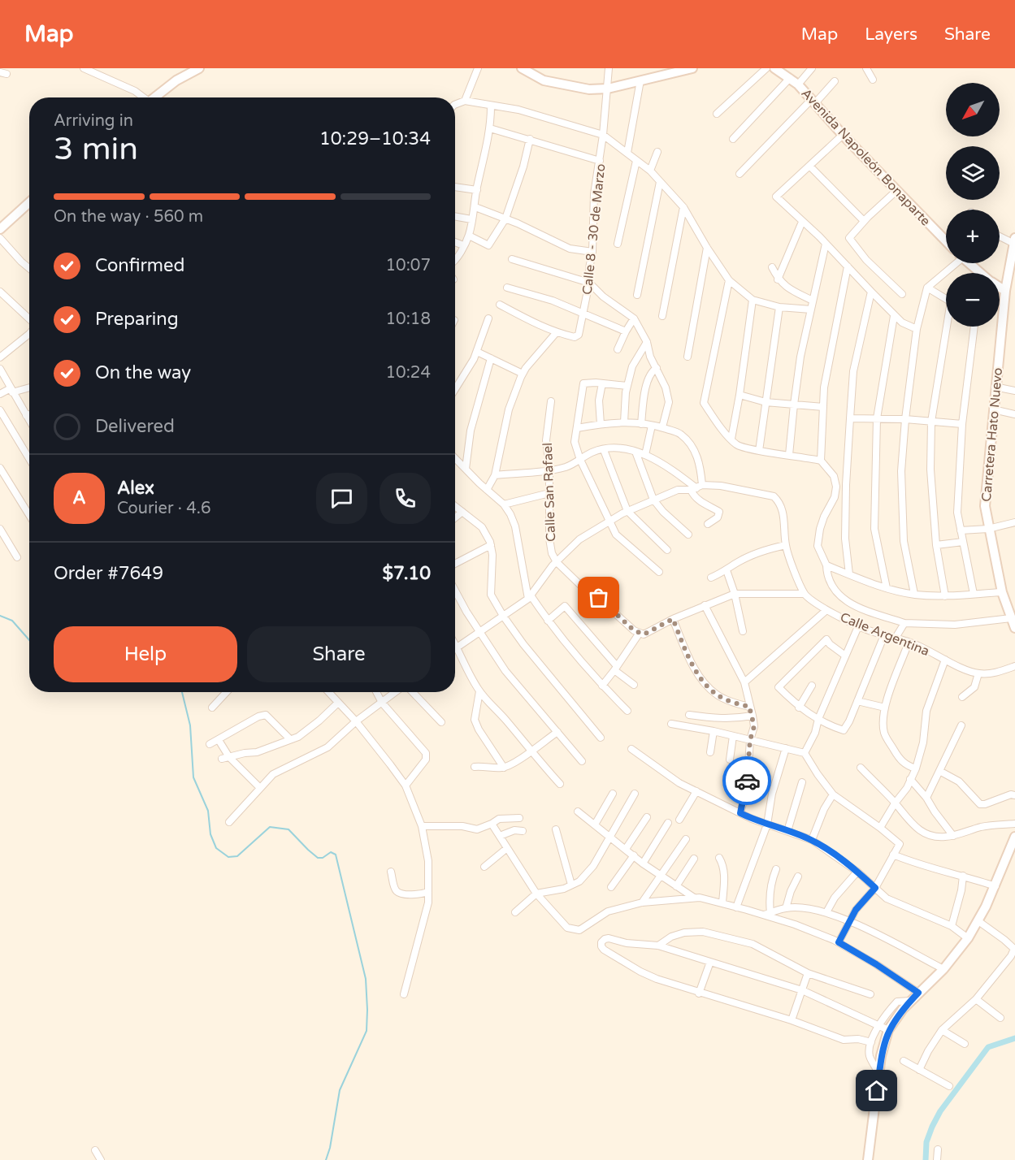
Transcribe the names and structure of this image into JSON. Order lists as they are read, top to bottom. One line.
{"streets":{"main road":["Avenida Napoleón Bonaparte","Carretera Hato Nuevo"],"street":["Calle 8 - 30 de Marzo","Calle San Rafael","Calle Argentina"]},"north":"bottom left","page":{"header":"Map","nav":["Map","Layers","Share"],"map_buttons":["+","−"],"heading":["3 min","Arriving in","10:29–10:34"],"panel":["Alex","Courier · 4.6","Order #7649","$7.10"],"bar":"On the way · 560 m","list":[["Confirmed","10:07"],["Preparing","10:18"],["On the way","10:24"],"Delivered"],"round":"A","buttons":["Help","Share"]}}
